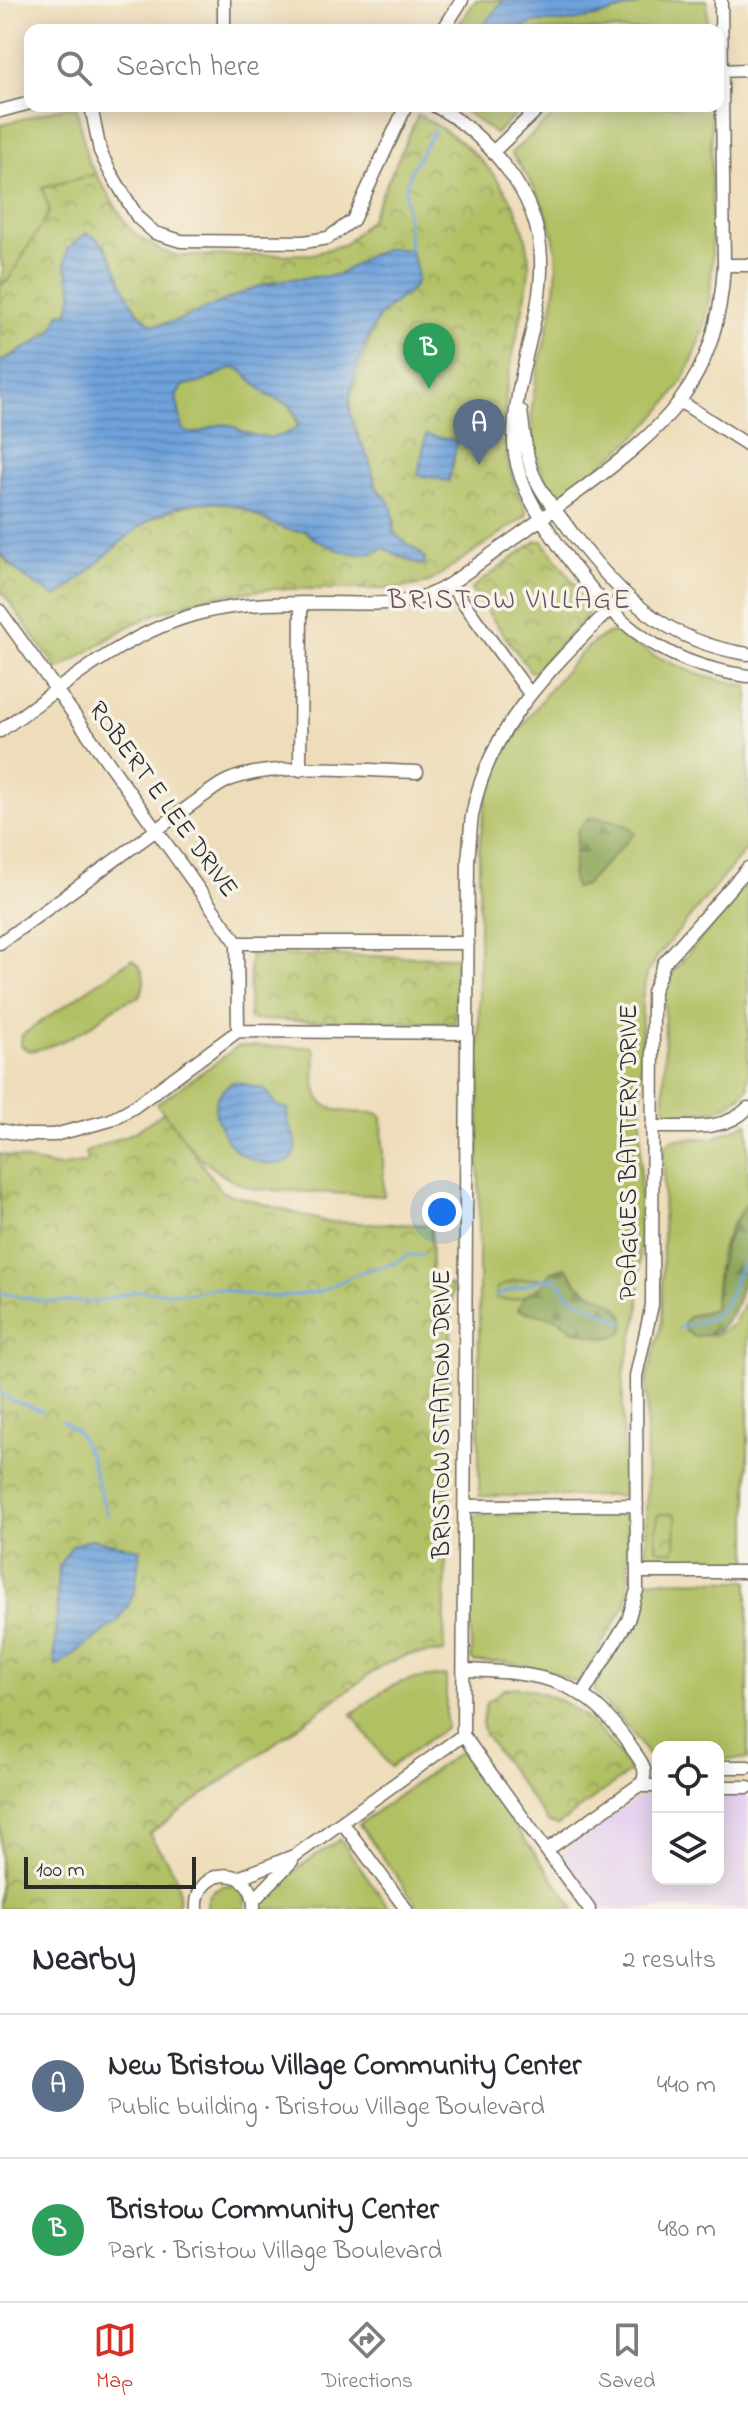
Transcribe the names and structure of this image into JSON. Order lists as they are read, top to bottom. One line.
{"streets":{"street":["ROBERT E LEE DRIVE","POAGUES BATTERY DRIVE","BRISTOW STATION DRIVE"]},"districts":["BRISTOW VILLAGE"],"scale_bar":"100 m","page":{"search":"Search here","pins":["B","A"],"scale":"100 m","heading":["Nearby","2 results"],"list":[{"mark":"A","name":"New Bristow Village Community Center","note":"Public building · Bristow Village Boulevard","value":"440 m"},{"mark":"B","name":"Bristow Community Center","note":"Park · Bristow Village Boulevard","value":"480 m"}],"nav":["Map","Directions","Saved"]}}
